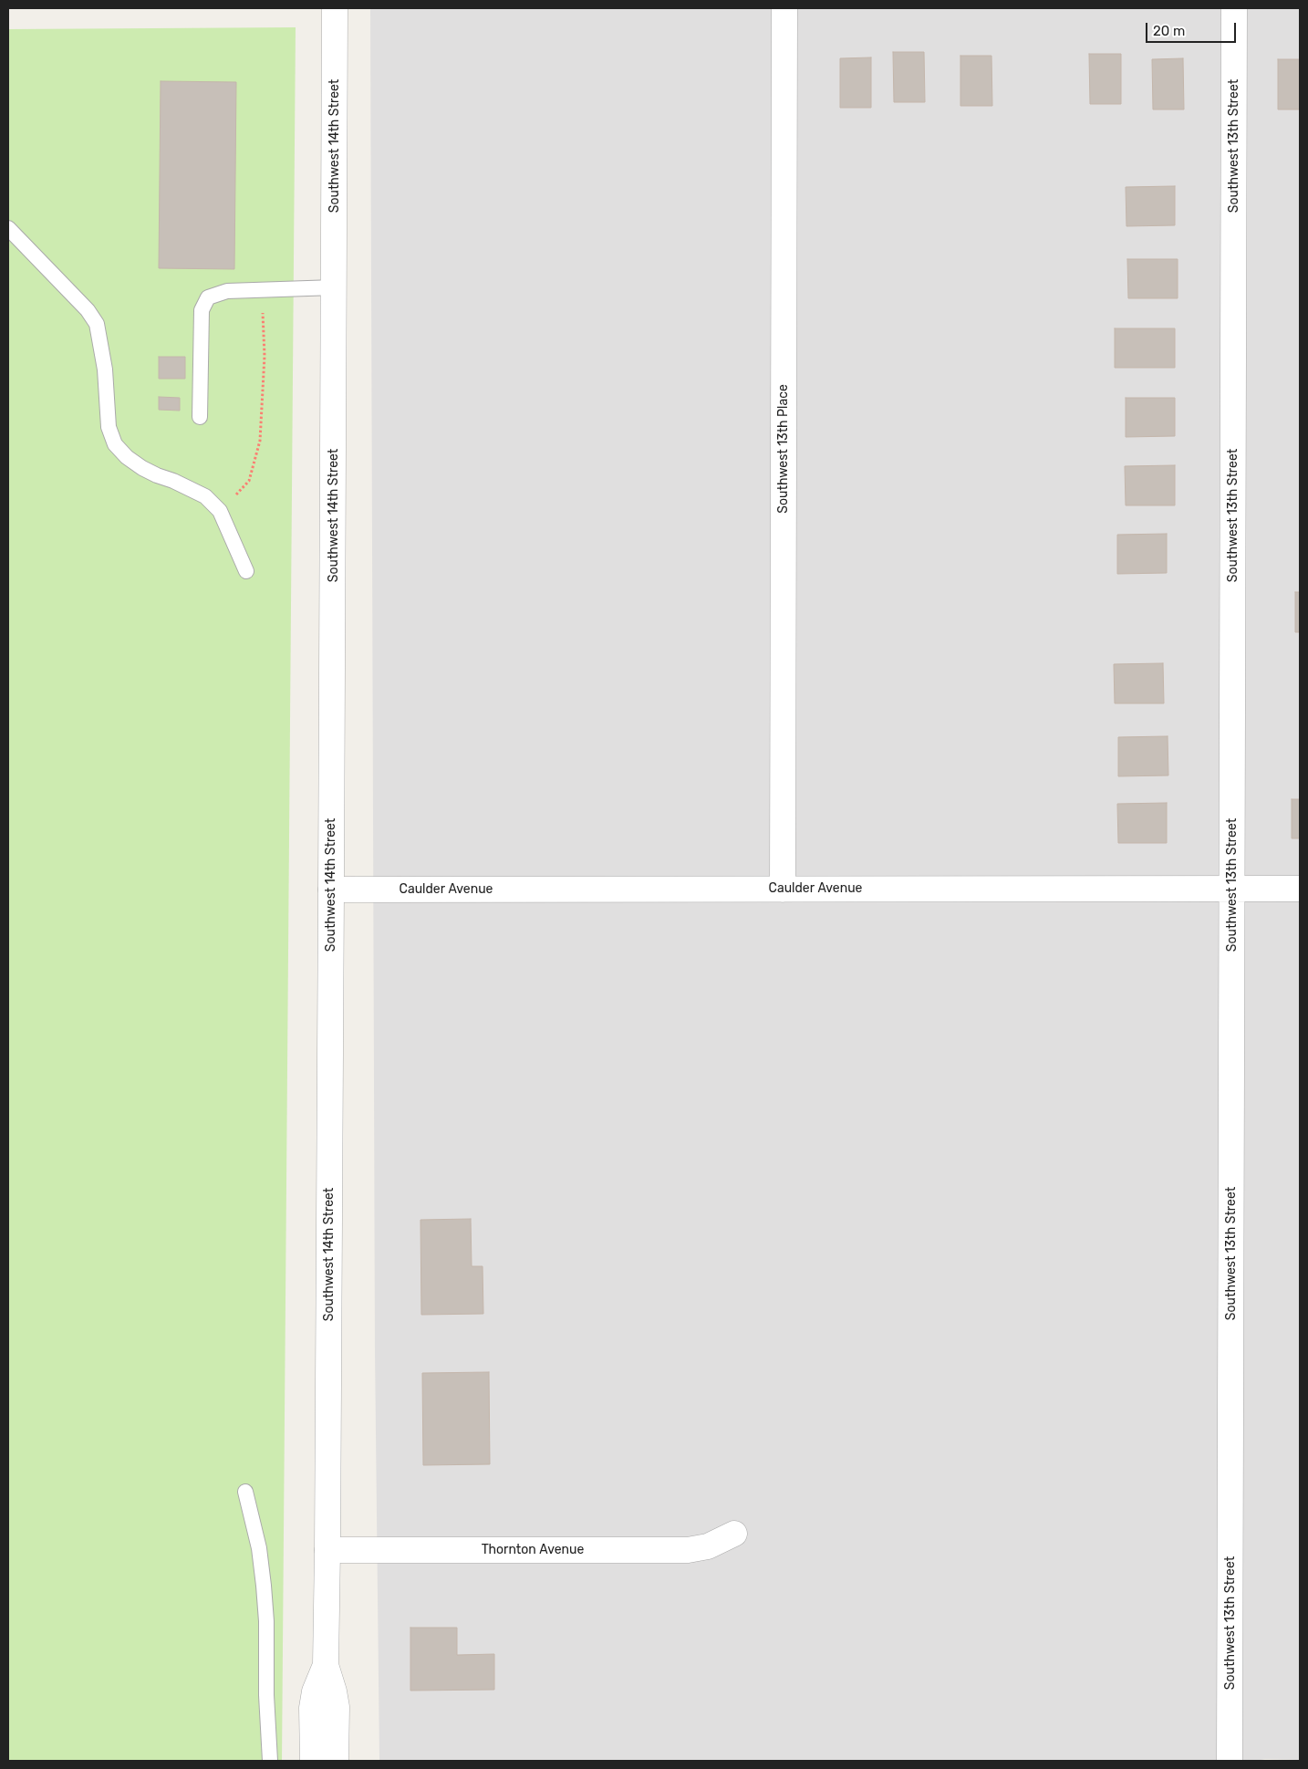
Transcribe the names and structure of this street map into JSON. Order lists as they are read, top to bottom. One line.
{"streets":{"street":["Southwest 14th Street","Southwest 13th Street","Southwest 13th Place","Caulder Avenue","Thornton Avenue"]},"crossings":[["Southwest 14th Street","Caulder Avenue"],["Southwest 14th Street","Thornton Avenue"],["Southwest 13th Street","Caulder Avenue"],["Southwest 13th Place","Caulder Avenue"]],"scale_bar":"20 m"}
